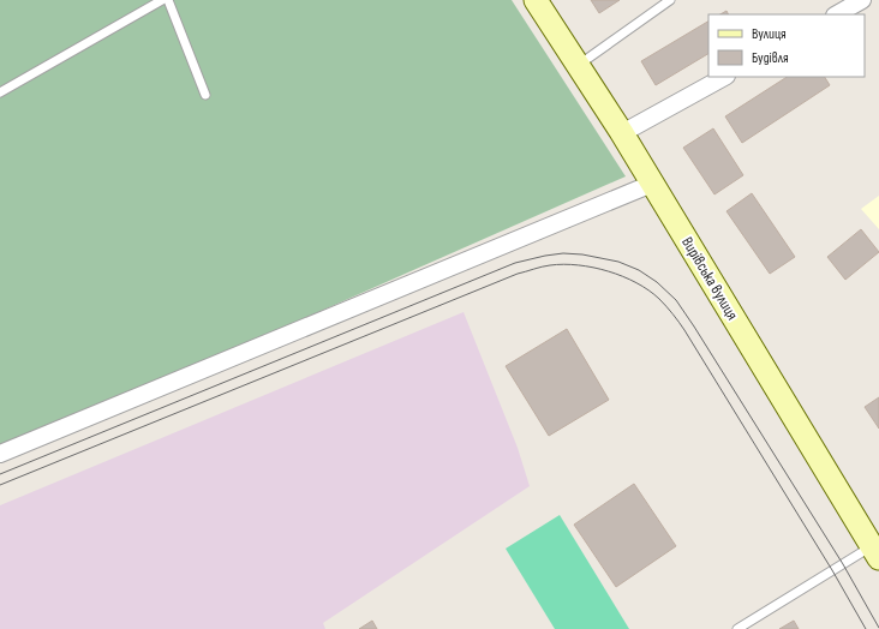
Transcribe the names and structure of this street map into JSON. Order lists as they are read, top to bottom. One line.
{"streets":{"main road":["Вирівська вулиця"]},"legend":["Вулиця","Будівля"]}
